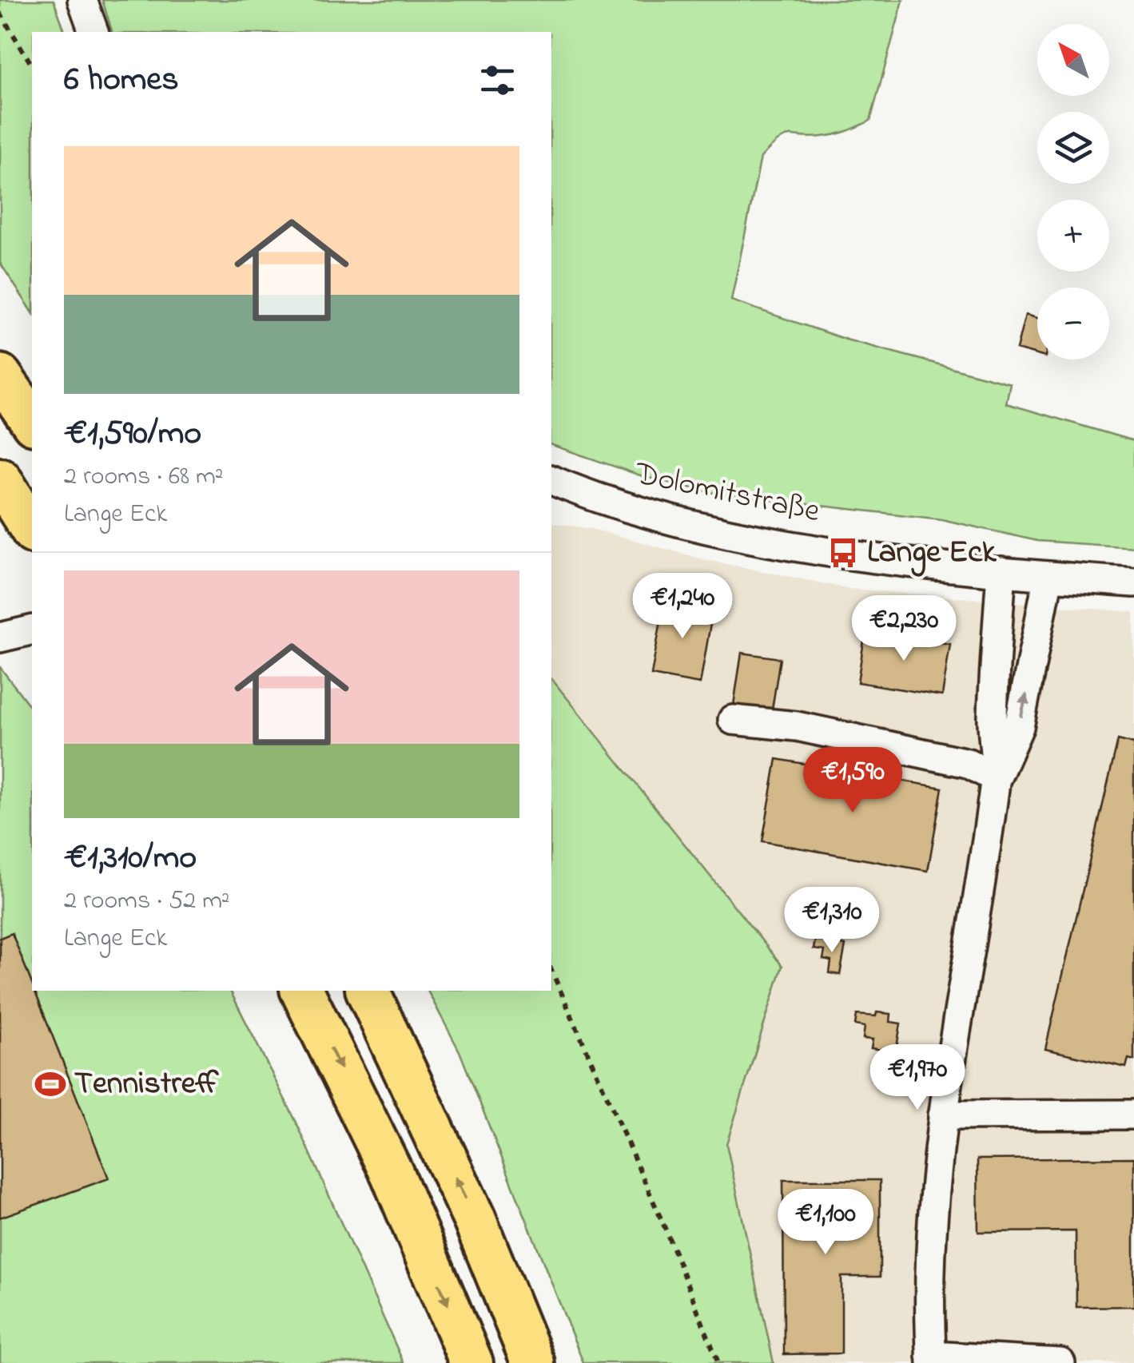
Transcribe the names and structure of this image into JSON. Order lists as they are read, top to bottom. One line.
{"streets":{"street":["Dolomitstraße"]},"places":{"bus stop":["Lange Eck"],"sports":["Tennistreff"]},"north":"top left","page":{"map_buttons":["+","−"],"heading":"6 homes","list":[{"name":"€1,590/mo","note":"2 rooms · 68 m² · Lange Eck"},{"name":"€1,310/mo","note":"2 rooms · 52 m² · Lange Eck"}],"price":["€1,240","€2,230","€1,590","€1,310","€1,970","€1,100"]}}
